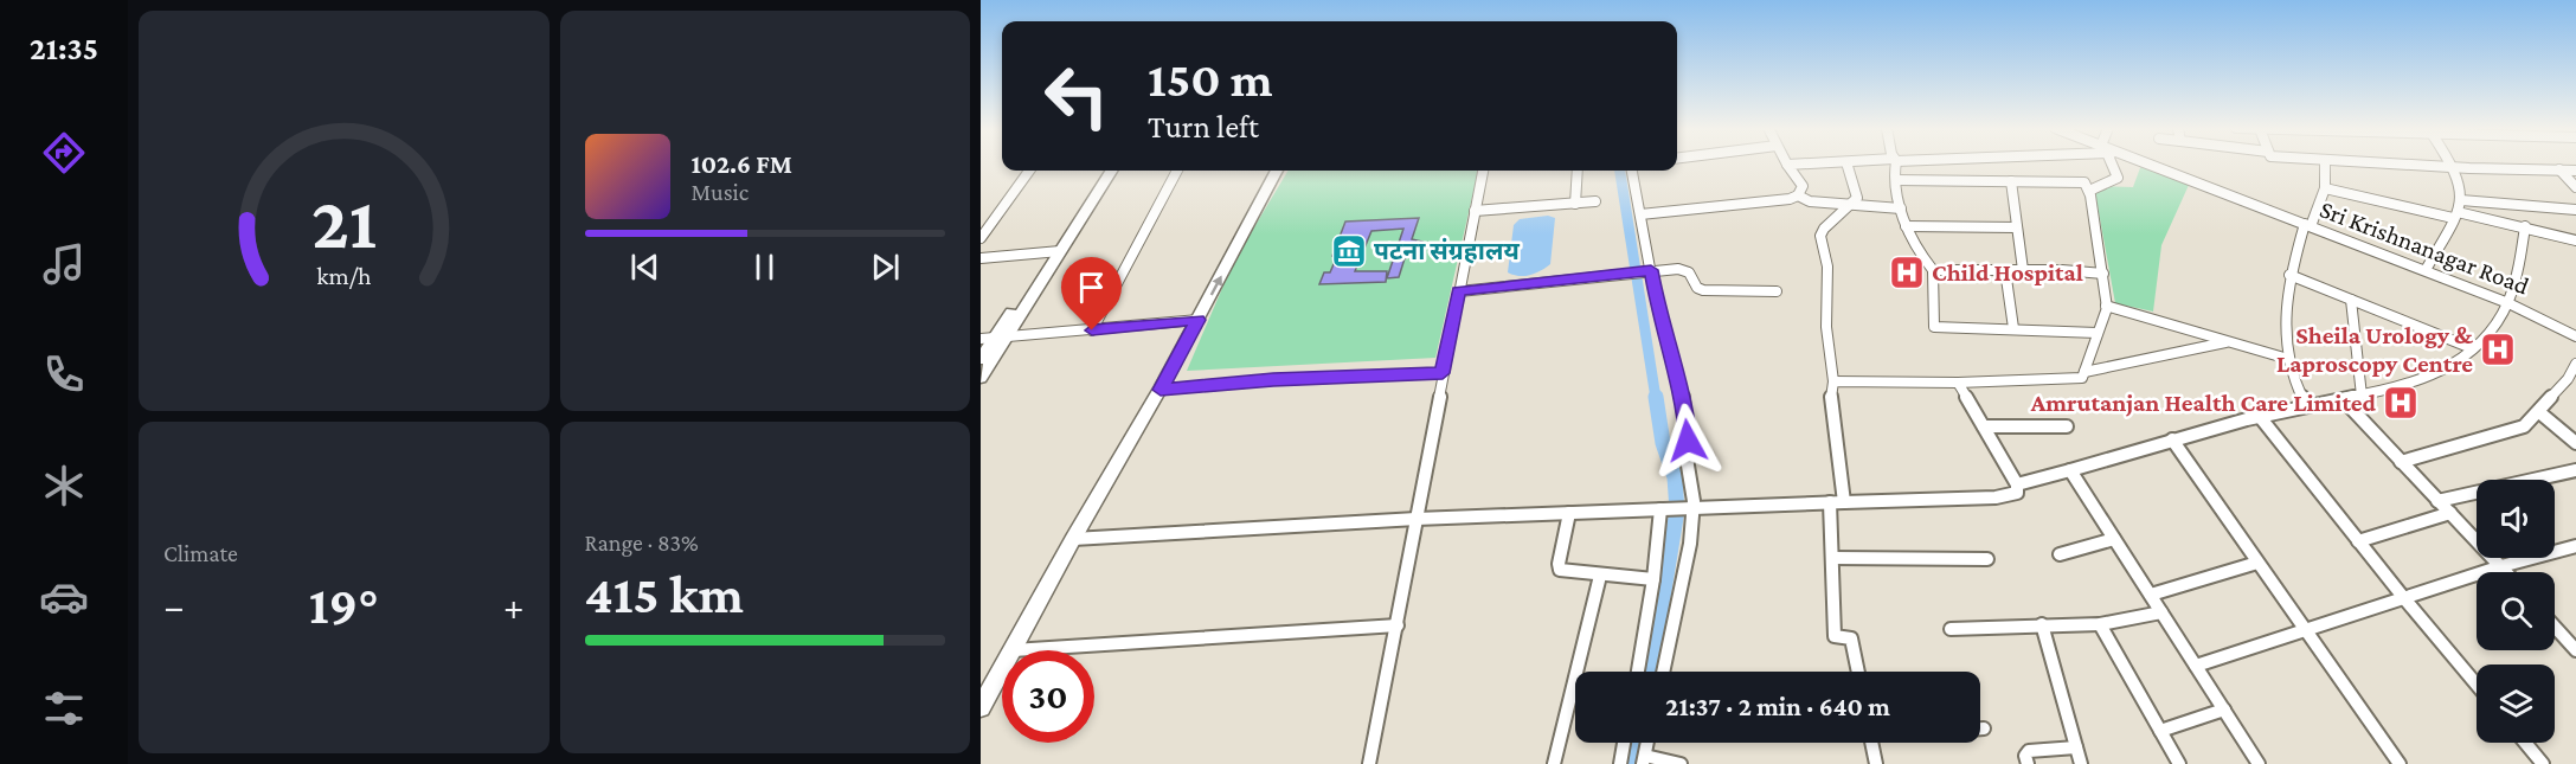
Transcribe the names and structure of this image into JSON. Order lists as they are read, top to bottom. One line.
{"streets":{"street":["Sri Krishnanagar Road"]},"places":{"museum":["पटना संग्रहालय"],"hospital":["Child Hospital","Sheila Urology & Laproscopy Centre","Amrutanjan Health Care Limited"]},"page":{"tabs":"21:35","turn":["150 m","Turn left"],"song":["102.6 FM","Music"],"tile":["Climate",["Range · 83%","415 km"]],"heat":["−","19°","+"],"limit":"30","trip":"21:37 · 2 min · 640 m","gauge":["21","km/h"]}}
